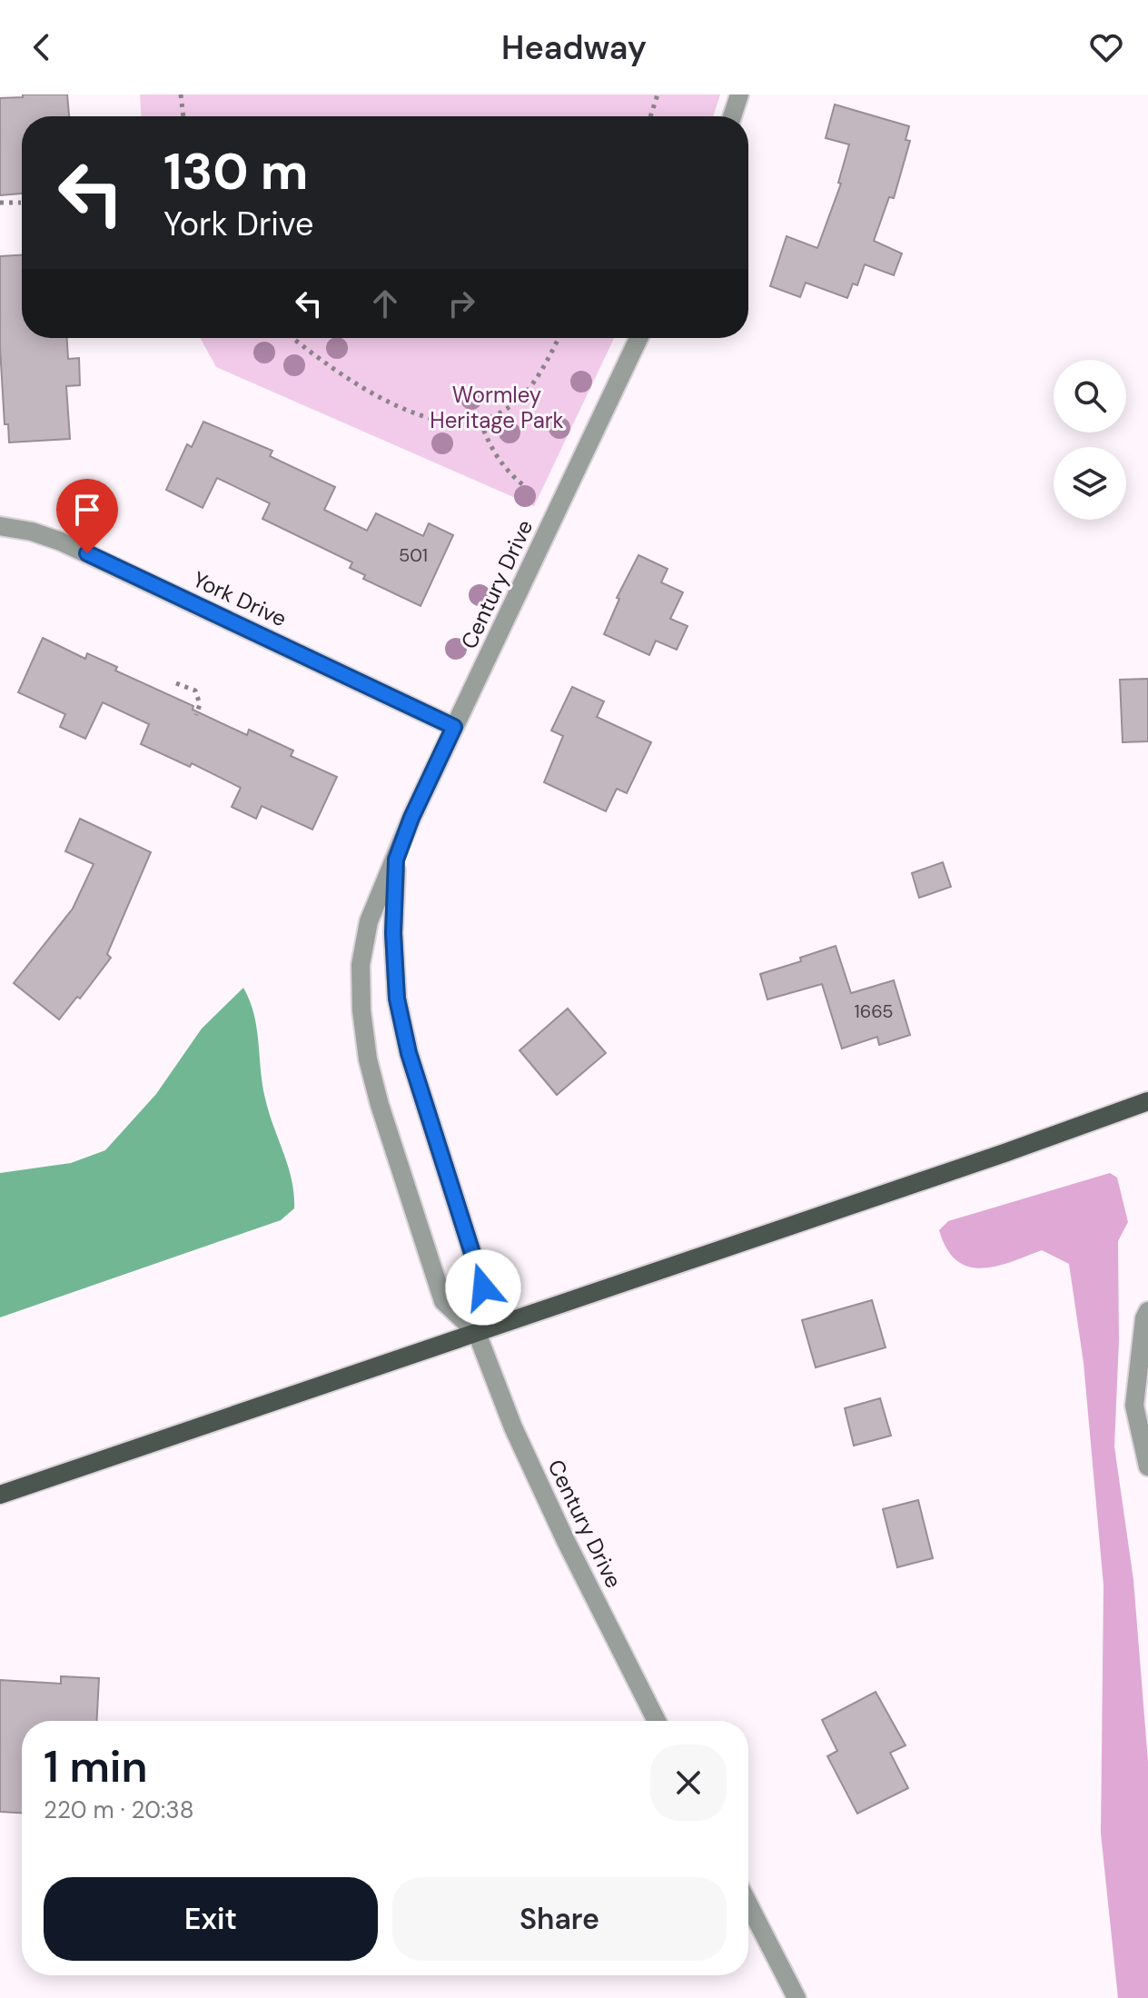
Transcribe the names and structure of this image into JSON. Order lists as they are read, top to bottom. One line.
{"streets":{"street":["Century Drive","York Drive"]},"crossings":[["Century Drive","York Drive"]],"parks":["Wormley Heritage Park"],"house_numbers":["501","1665"],"page":{"header":"Headway","turn":["130 m","York Drive"],"heading":["1 min","220 m · 20:38"],"buttons":["Exit","Share"]}}
